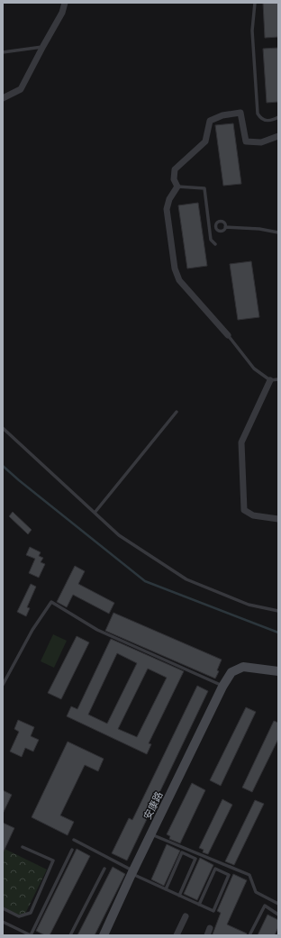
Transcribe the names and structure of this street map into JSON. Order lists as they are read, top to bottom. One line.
{"streets":{"street":["安康路"]}}
